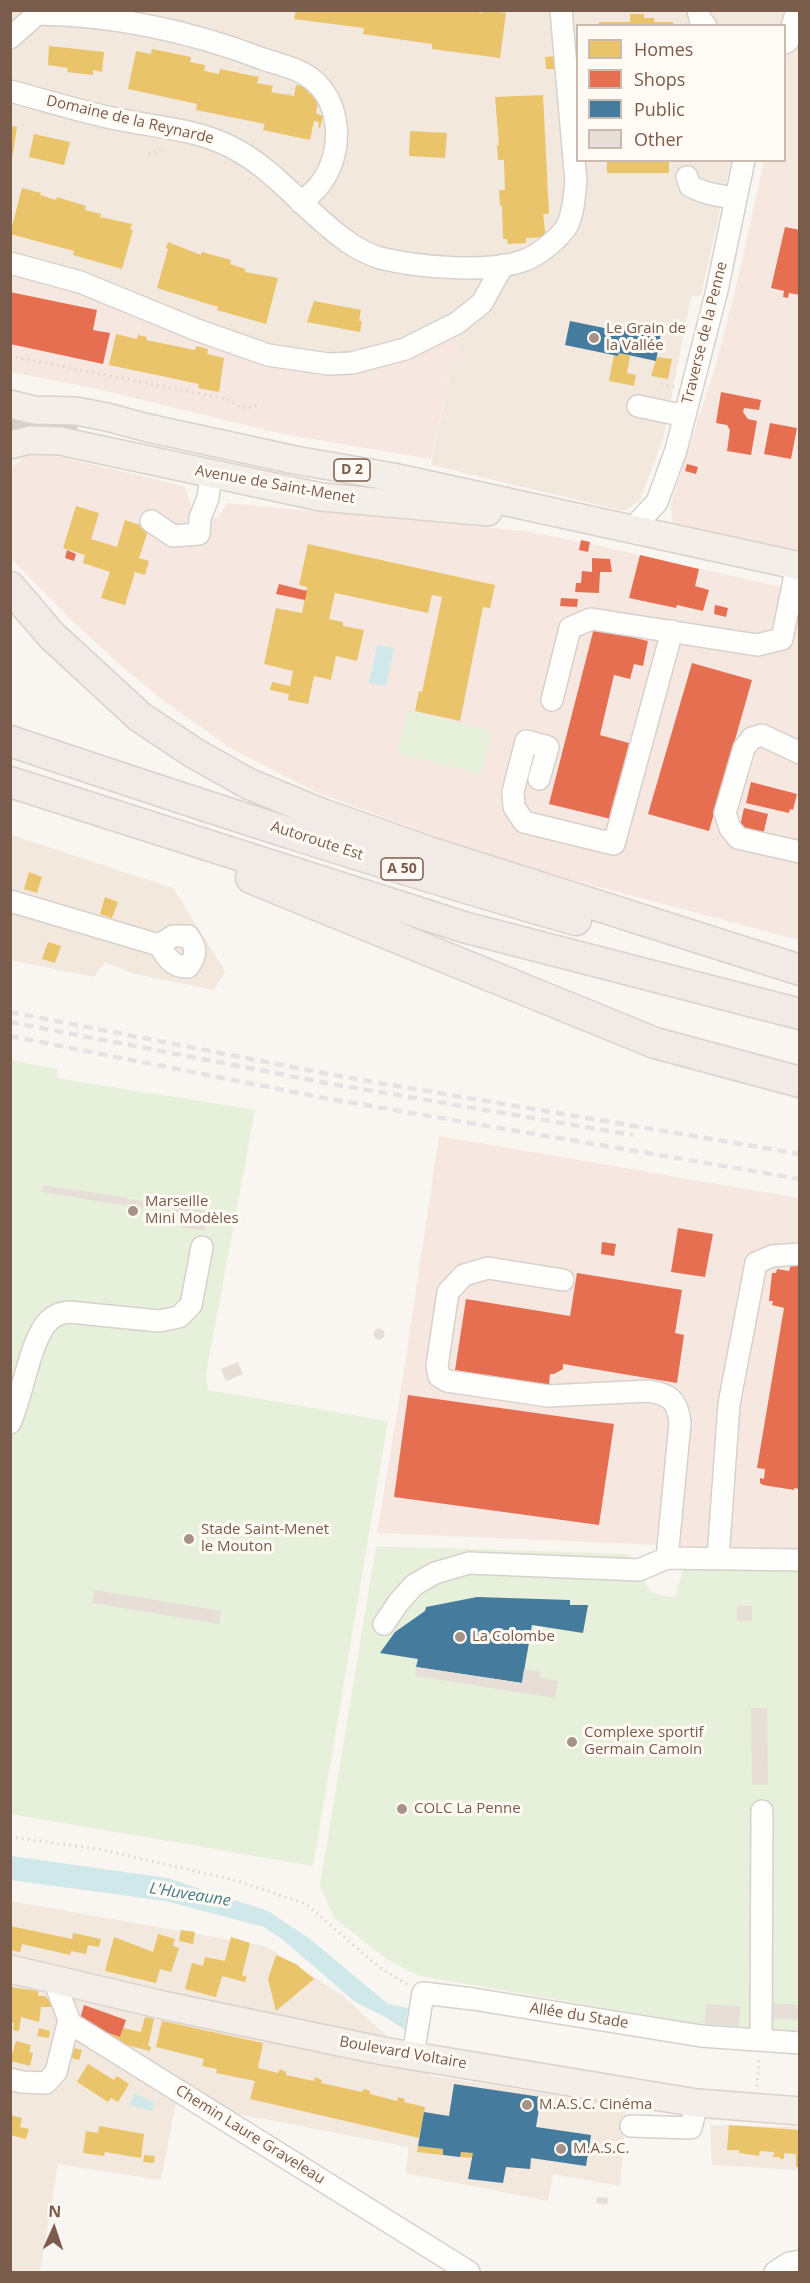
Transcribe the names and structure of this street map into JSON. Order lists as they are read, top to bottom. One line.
{"streets":{"highway":["Autoroute Est","A 50"],"main road":["D 2","Avenue de Saint-Menet","Boulevard Voltaire"],"street":["Domaine de la Reynarde","Traverse de la Penne","Allée du Stade","Chemin Laure Graveleau"]},"crossings":[["Traverse de la Penne","D 2"],["Traverse de la Penne","Avenue de Saint-Menet"],["D 2","Avenue de Saint-Menet"]],"water":["L'Huveaune"],"places":["Le Grain de la Vallée","Marseille Mini Modèles","Stade Saint-Menet le Mouton","La Colombe","Complexe sportif Germain Camoin","COLC La Penne","M.A.S.C. Cinéma","M.A.S.C."],"legend":["Homes","Shops","Public","Other"],"north":"top"}
